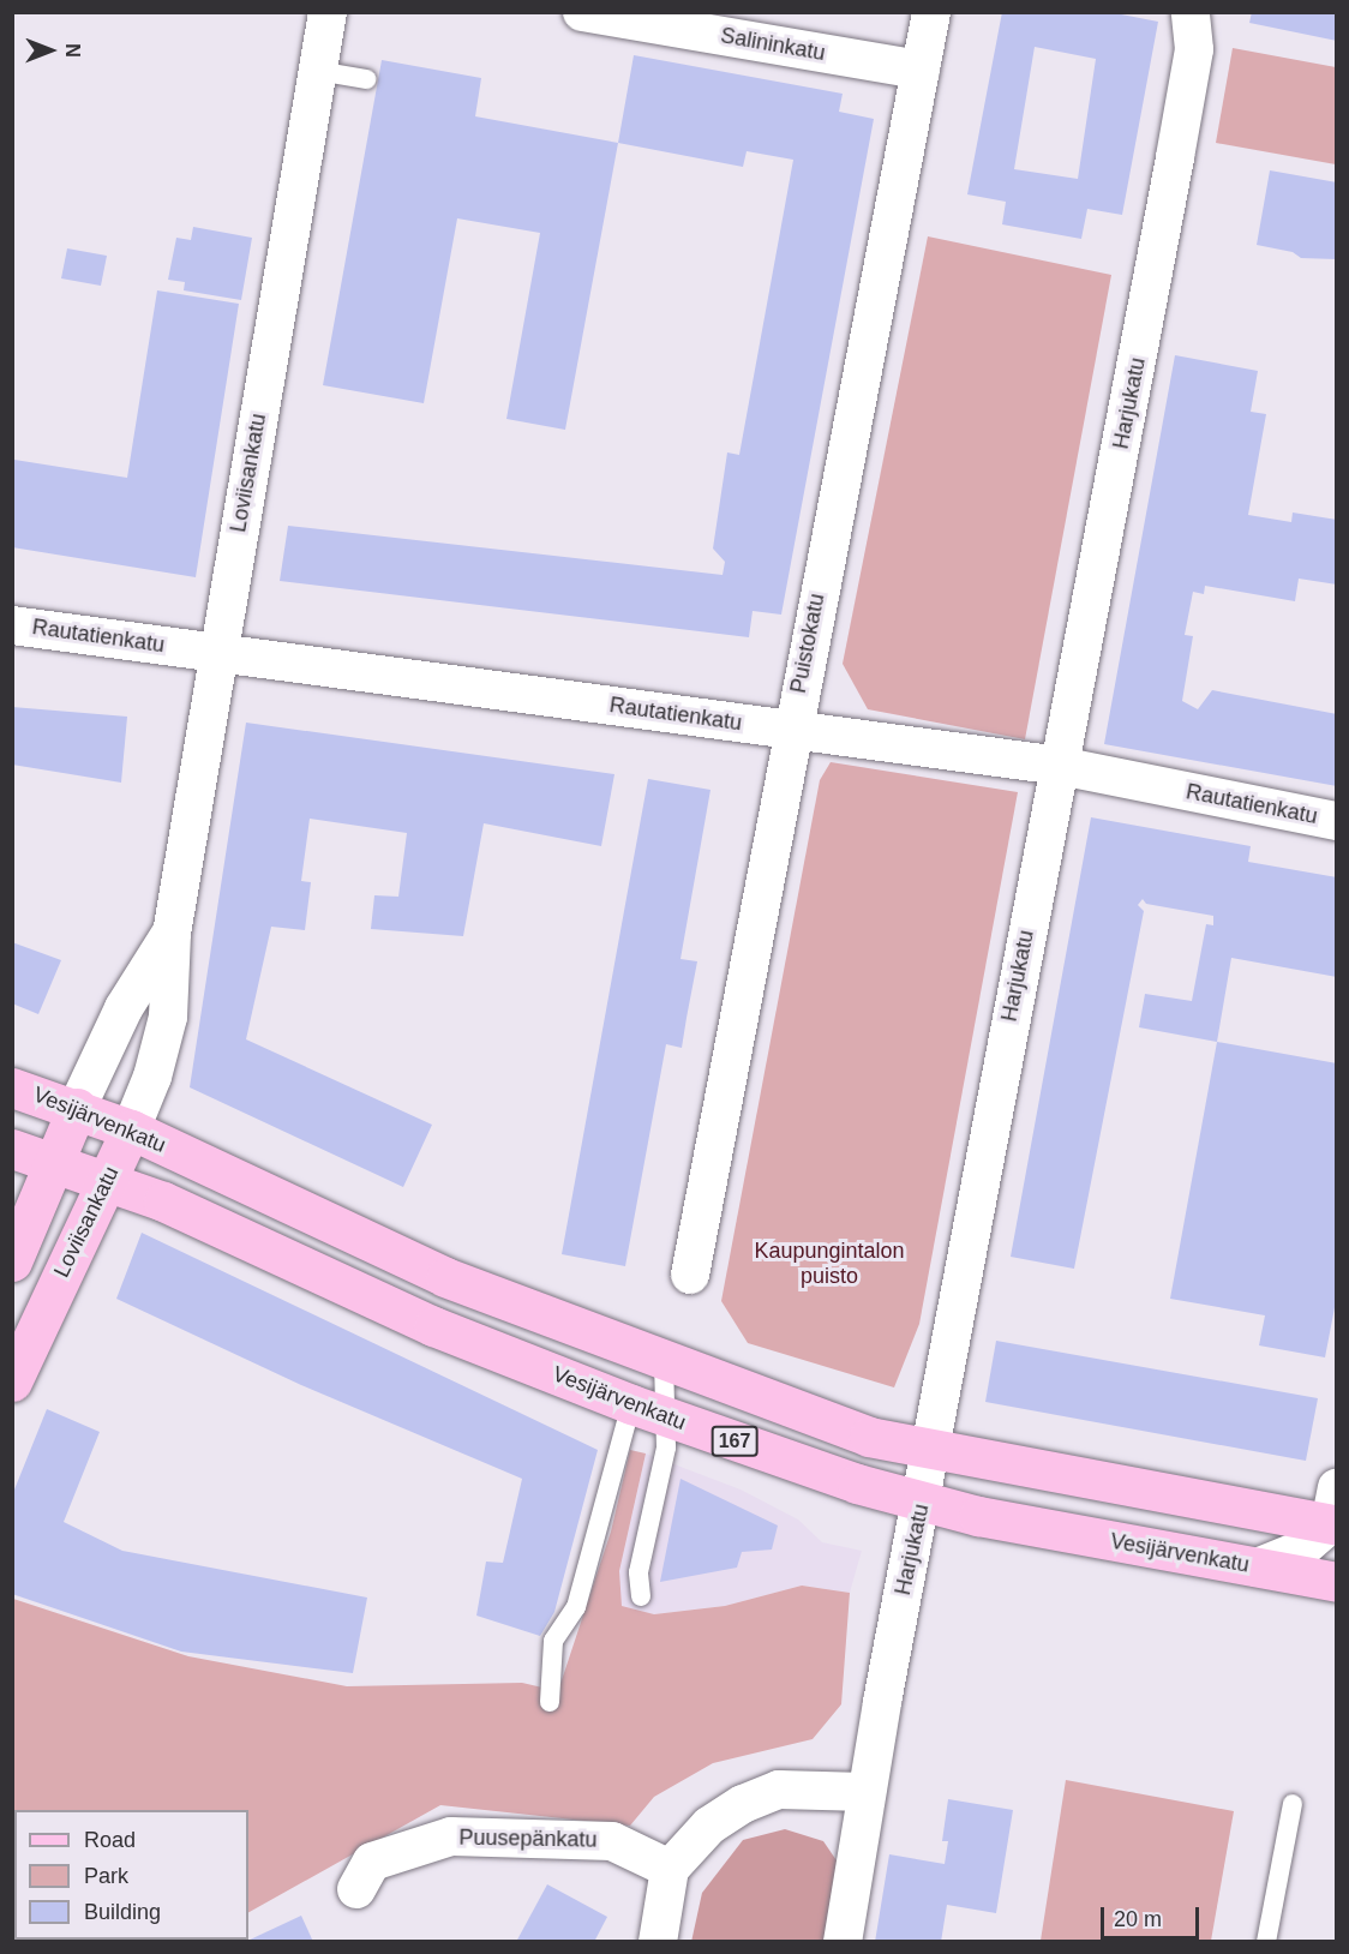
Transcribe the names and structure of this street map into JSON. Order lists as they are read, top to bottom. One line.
{"streets":{"main road":["Loviisankatu","Vesijärvenkatu","167"],"street":["Salininkatu","Harjukatu","Rautatienkatu","Puistokatu","Puusepänkatu"]},"crossings":[["Salininkatu","Puistokatu"],["Harjukatu","Rautatienkatu"],["Harjukatu","Vesijärvenkatu"],["Loviisankatu","Rautatienkatu"],["Loviisankatu","Vesijärvenkatu"],["Rautatienkatu","Puistokatu"]],"parks":["Kaupungintalon puisto"],"legend":["Road","Park","Building"],"scale_bar":"20 m","north":"right"}
